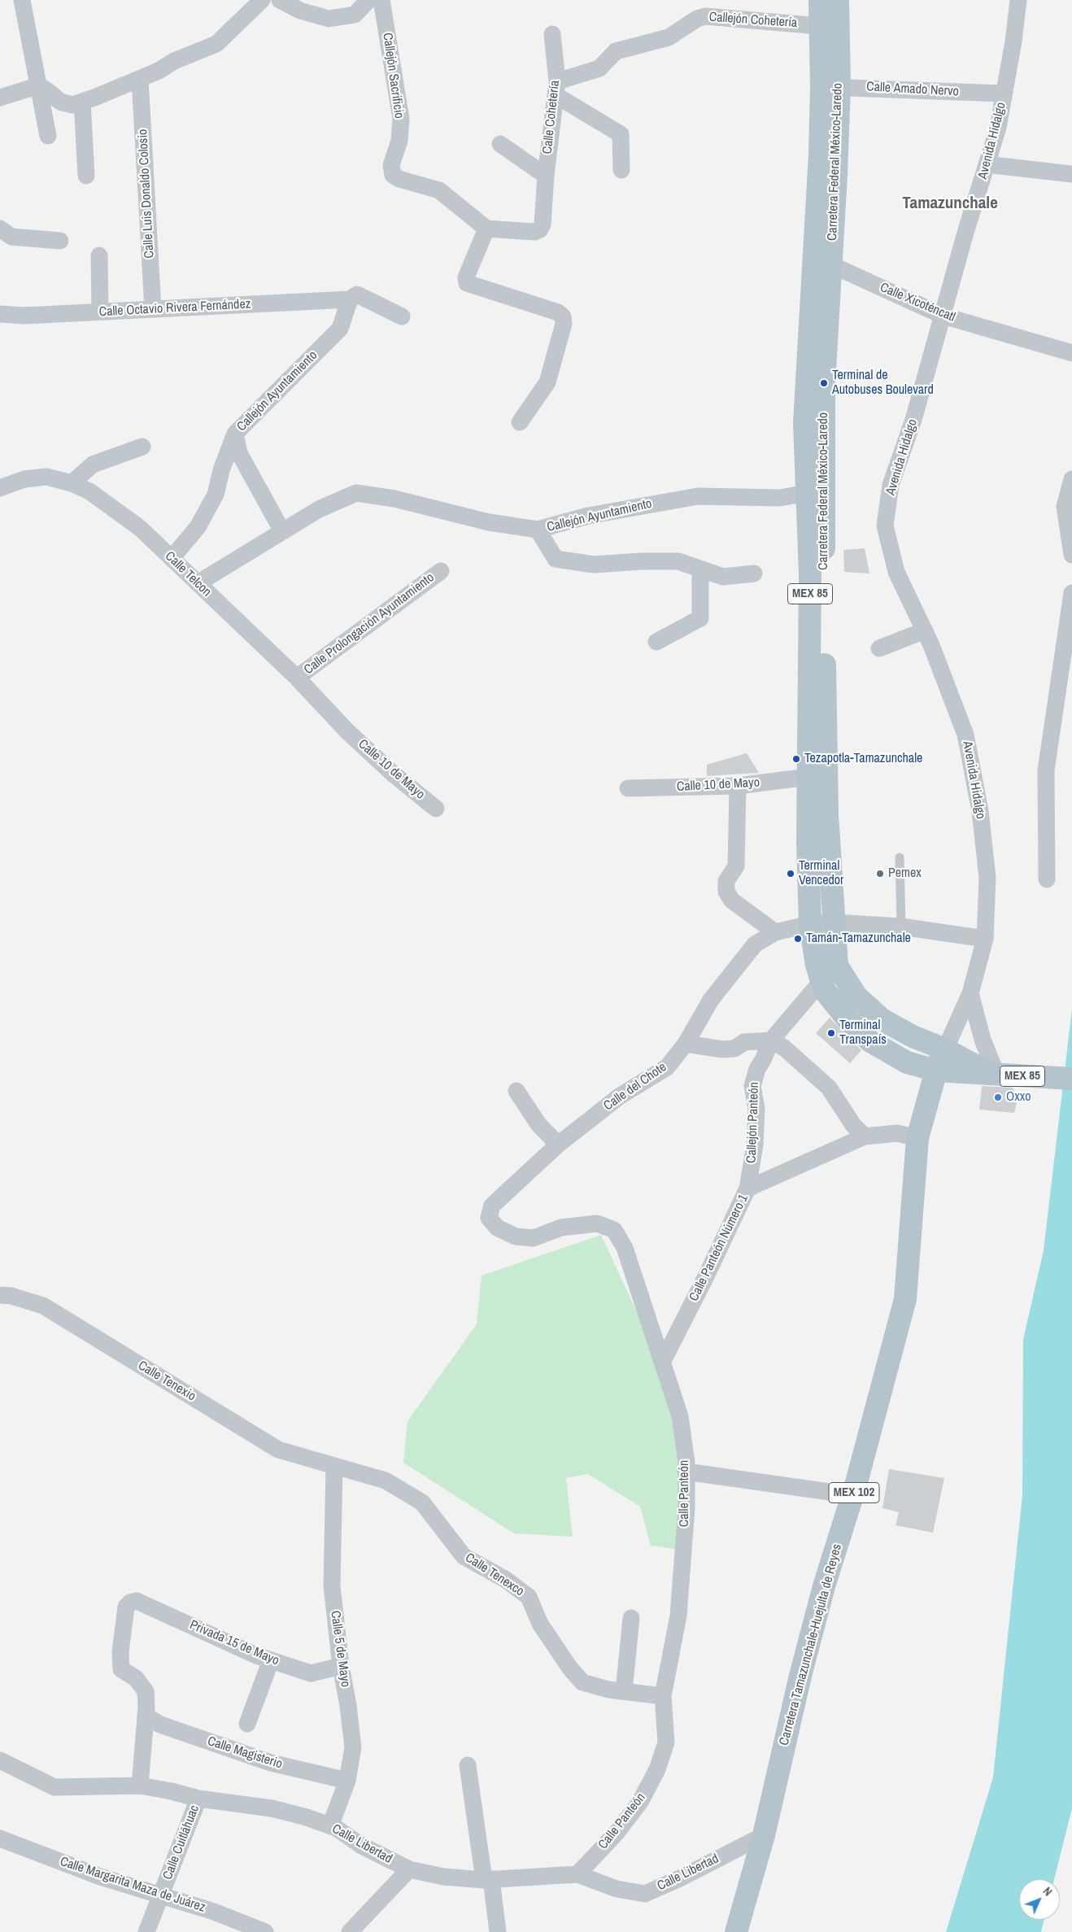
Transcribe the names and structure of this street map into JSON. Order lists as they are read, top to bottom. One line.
{"streets":{"main road":["Carretera Federal México-Laredo","MEX 85","MEX 102","Carretera Tamazunchale-Huejulta de Reyes"],"street":["Callejón Cohetería","Callejón Sacrificio","Calle Amado Nervo","Calle Cohetería","Avenida Hidalgo","Calle Luis Donaldo Colosio","Calle Xicoténcatl","Calle Octavio Rivera Fernández","Callejón Ayuntamiento","Calle Telcon","Calle Prolongación Ayuntamiento","Calle 10 de Mayo","Calle del Chote","Callejón Panteón","Calle Panteón Número 1","Calle Tenexio","Calle Panteón","Calle Tenexco","Privada 15 de Mayo","Calle 5 de Mayo","Calle Magisterio","Calle Cuitláhuac","Calle Libertad","Calle Margarita Maza de Juárez"]},"crossings":[["Callejón Cohetería","Calle Cohetería"],["Callejón Cohetería","Carretera Federal México-Laredo"],["Callejón Sacrificio","Calle Cohetería"],["Calle Amado Nervo","Avenida Hidalgo"],["Calle Amado Nervo","Carretera Federal México-Laredo"],["Avenida Hidalgo","Carretera Federal México-Laredo"],["Avenida Hidalgo","Calle Xicoténcatl"],["Avenida Hidalgo","Calle del Chote"],["Avenida Hidalgo","Carretera Tamazunchale-Huejulta de Reyes"],["Carretera Federal México-Laredo","Calle Xicoténcatl"],["Carretera Federal México-Laredo","Callejón Ayuntamiento"],["Carretera Federal México-Laredo","MEX 85"],["Carretera Federal México-Laredo","Calle 10 de Mayo"],["Carretera Federal México-Laredo","Calle del Chote"],["Carretera Federal México-Laredo","Callejón Panteón"],["Carretera Federal México-Laredo","Carretera Tamazunchale-Huejulta de Reyes"],["Calle Luis Donaldo Colosio","Calle Octavio Rivera Fernández"],["Calle Octavio Rivera Fernández","Callejón Ayuntamiento"],["Callejón Ayuntamiento","Calle Telcon"],["Calle Telcon","Calle Prolongación Ayuntamiento"],["Calle Telcon","Calle 10 de Mayo"],["Calle del Chote","Calle Panteón"],["Callejón Panteón","Calle Panteón Número 1"],["Calle Panteón Número 1","Calle Panteón"],["Calle Panteón Número 1","Carretera Tamazunchale-Huejulta de Reyes"],["Calle Tenexio","Calle Tenexco"],["Calle Tenexio","Calle 5 de Mayo"],["Calle Panteón","Calle Tenexco"],["Calle Panteón","Calle Libertad"],["Calle Tenexco","Calle 5 de Mayo"],["Privada 15 de Mayo","Calle 5 de Mayo"],["Privada 15 de Mayo","Calle Magisterio"],["Carretera Tamazunchale-Huejulta de Reyes","Calle Libertad"],["Calle 5 de Mayo","Calle Magisterio"],["Calle 5 de Mayo","Calle Libertad"],["Calle Cuitláhuac","Calle Libertad"],["Calle Cuitláhuac","Calle Margarita Maza de Juárez"]],"districts":["Tamazunchale"],"places":["Terminal de Autobuses Boulevard","Tezapotla-Tamazunchale","Terminal Vencedor","Pemex","Tamán-Tamazunchale","Terminal Transpaís","Oxxo"],"north":"top right"}
